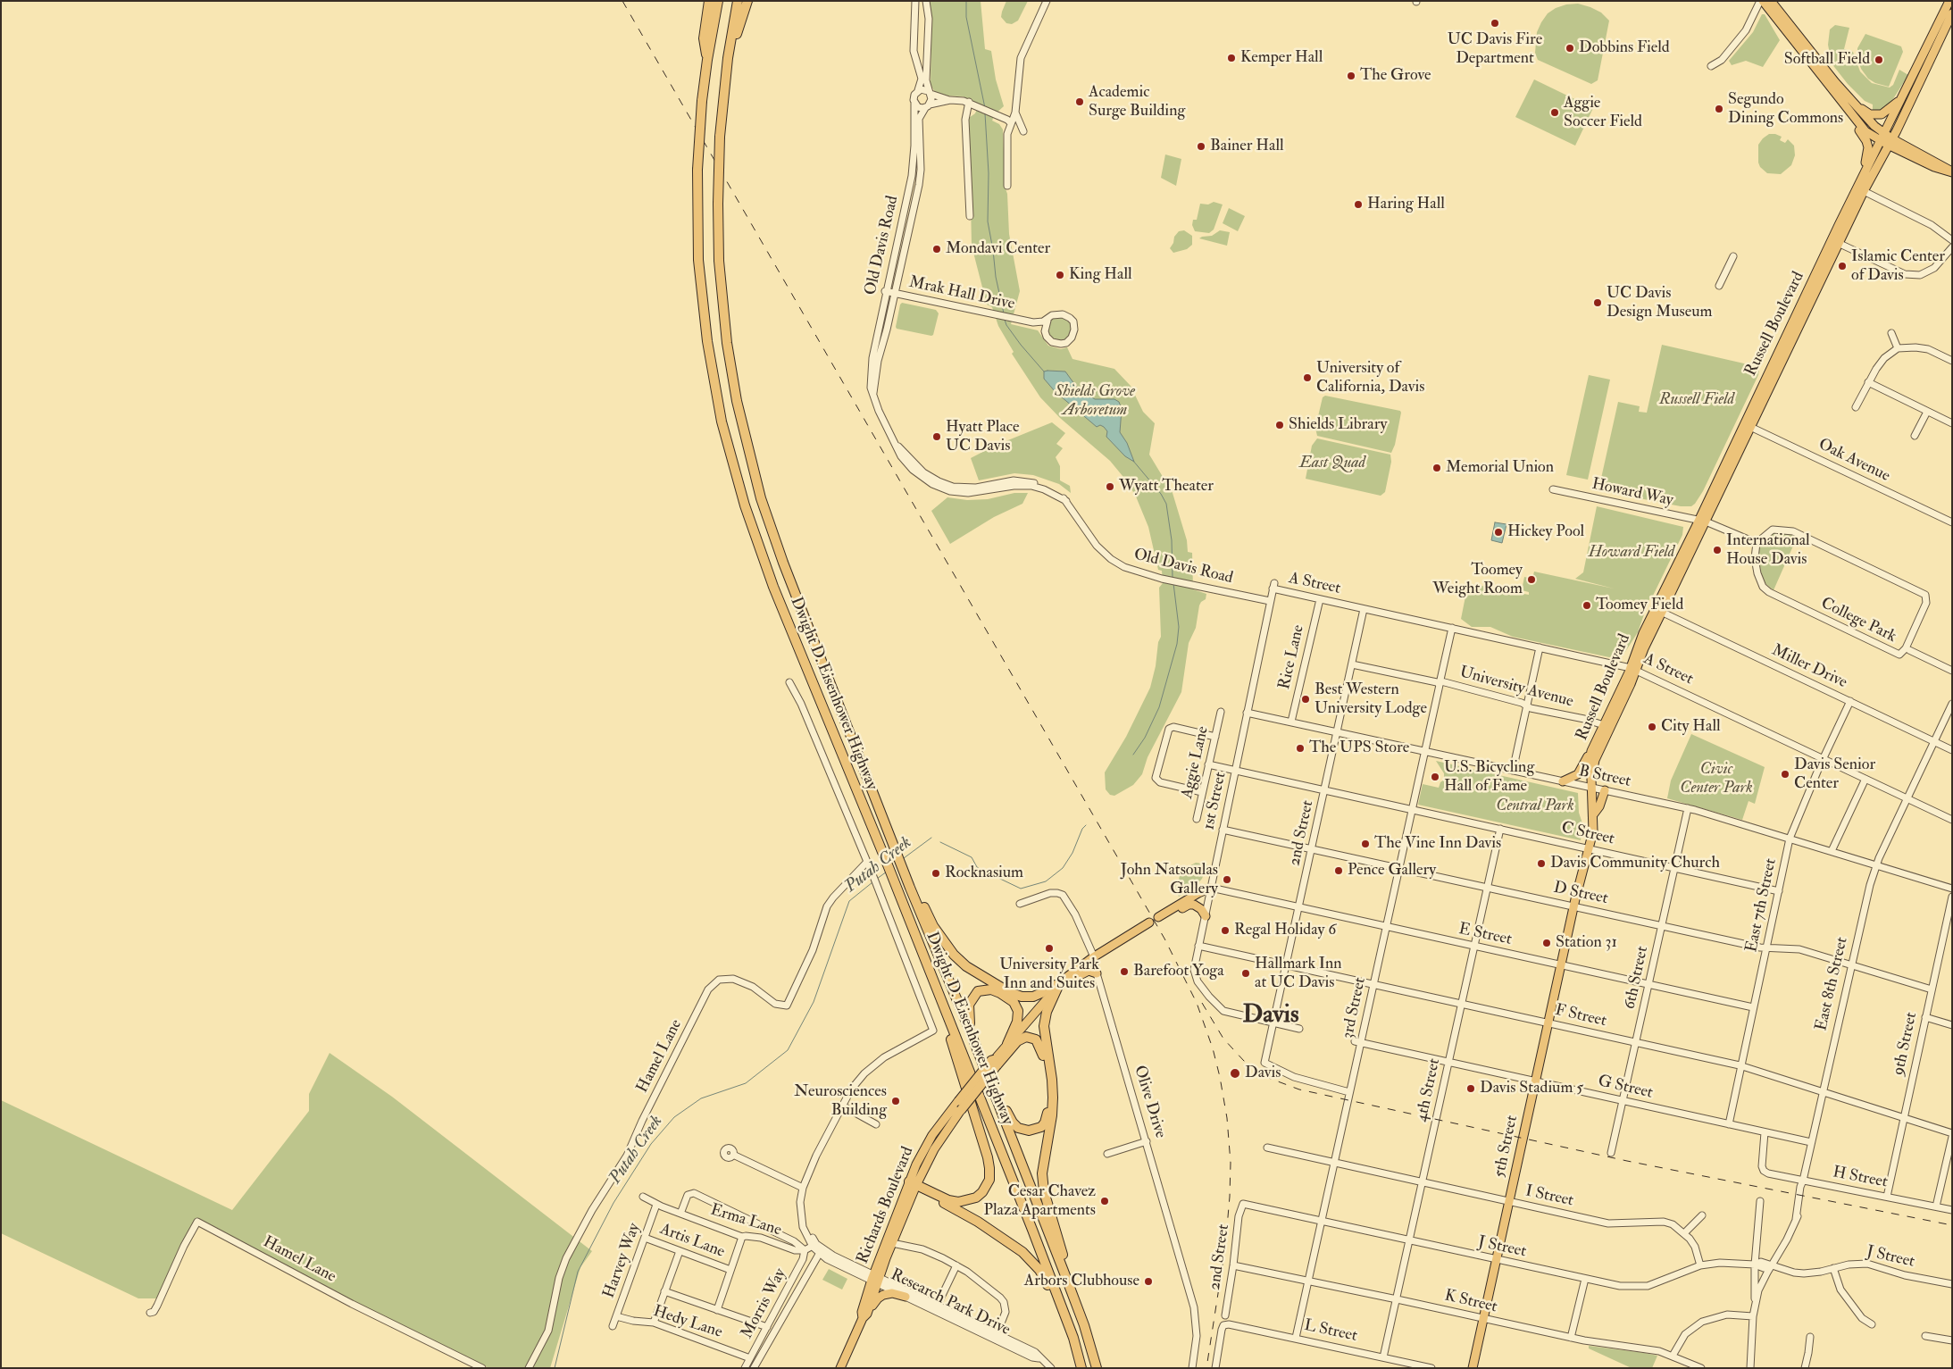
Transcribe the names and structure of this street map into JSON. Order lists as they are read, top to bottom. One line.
{"streets":{"highway":["Dwight D. Eisenhower Highway"],"main road":["Russell Boulevard","5th Street","Richards Boulevard"],"street":["Old Davis Road","Mrak Hall Drive","Oak Avenue","Howard Way","A Street","College Park","Rice Lane","Miller Drive","University Avenue","Aggie Lane","B Street","1st Street","2nd Street","C Street","D Street","East 7th Street","E Street","6th Street","East 8th Street","3rd Street","F Street","9th Street","Hamel Lane","G Street","4th Street","Olive Drive","H Street","I Street","Erma Lane","Artis Lane","J Street","Harvey Way","K Street","Research Park Drive","Morris Way","Hedy Lane","L Street"]},"crossings":[["Old Davis Road","Mrak Hall Drive"],["Old Davis Road","1st Street"],["Russell Boulevard","Oak Avenue"],["Russell Boulevard","Howard Way"],["Russell Boulevard","A Street"],["Russell Boulevard","Miller Drive"],["Russell Boulevard","University Avenue"],["Russell Boulevard","B Street"],["Russell Boulevard","5th Street"],["A Street","Rice Lane"],["A Street","1st Street"],["A Street","2nd Street"],["A Street","East 7th Street"],["A Street","East 8th Street"],["A Street","3rd Street"],["Rice Lane","B Street"],["Miller Drive","East 7th Street"],["Miller Drive","East 8th Street"],["University Avenue","2nd Street"],["University Avenue","3rd Street"],["Aggie Lane","C Street"],["B Street","1st Street"],["B Street","2nd Street"],["B Street","East 7th Street"],["B Street","6th Street"],["B Street","East 8th Street"],["B Street","3rd Street"],["B Street","5th Street"],["1st Street","2nd Street"],["1st Street","C Street"],["1st Street","D Street"],["1st Street","E Street"],["1st Street","F Street"],["2nd Street","C Street"],["2nd Street","D Street"],["2nd Street","E Street"],["2nd Street","3rd Street"],["2nd Street","F Street"],["2nd Street","J Street"],["2nd Street","K Street"],["C Street","East 7th Street"],["C Street","6th Street"],["C Street","3rd Street"],["C Street","4th Street"],["C Street","5th Street"],["D Street","East 7th Street"],["D Street","6th Street"],["D Street","East 8th Street"],["D Street","3rd Street"],["D Street","9th Street"],["D Street","4th Street"],["D Street","5th Street"],["East 7th Street","E Street"],["East 7th Street","F Street"],["East 7th Street","G Street"],["E Street","6th Street"],["E Street","3rd Street"],["E Street","4th Street"],["E Street","5th Street"],["6th Street","F Street"],["6th Street","G Street"],["East 8th Street","F Street"],["East 8th Street","G Street"],["East 8th Street","H Street"],["East 8th Street","J Street"],["3rd Street","F Street"],["3rd Street","G Street"],["3rd Street","I Street"],["3rd Street","J Street"],["3rd Street","K Street"],["3rd Street","L Street"],["F Street","9th Street"],["F Street","4th Street"],["F Street","5th Street"],["9th Street","H Street"],["Hamel Lane","Research Park Drive"],["G Street","4th Street"],["G Street","5th Street"],["G Street","H Street"],["4th Street","I Street"],["4th Street","J Street"],["4th Street","K Street"],["4th Street","L Street"],["Olive Drive","Richards Boulevard"],["5th Street","I Street"],["5th Street","J Street"],["5th Street","K Street"],["I Street","J Street"],["Richards Boulevard","Research Park Drive"],["Erma Lane","Harvey Way"],["Erma Lane","Morris Way"],["Artis Lane","Harvey Way"],["Harvey Way","Hedy Lane"],["Morris Way","Hedy Lane"]],"districts":["Davis"],"water":["Putah Creek"],"parks":["Shields Grove Arboretum","Russell Field","East Quad","Howard Field","Civic Center Park","Central Park"],"places":["UC Davis Fire Department","Dobbins Field","Kemper Hall","Softball Field","The Grove","Academic Surge Building","Segundo Dining Commons","Aggie Soccer Field","Bainer Hall","Haring Hall","Mondavi Center","Islamic Center of Davis","King Hall","UC Davis Design Museum","University of California, Davis","Shields Library","Hyatt Place UC Davis","Memorial Union","Wyatt Theater","Hickey Pool","International House Davis","Toomey Weight Room","Toomey Field","Best Western University Lodge","City Hall","The UPS Store","Davis Senior Center","U.S. Bicycling Hall of Fame","The Vine Inn Davis","Davis Community Church","Pence Gallery","Rocknasium","John Natsoulas Gallery","Regal Holiday 6","Station 31","University Park Inn and Suites","Barefoot Yoga","Hallmark Inn at UC Davis","Davis","Davis Stadium 5","Neurosciences Building","Cesar Chavez Plaza Apartments","Arbors Clubhouse"]}
